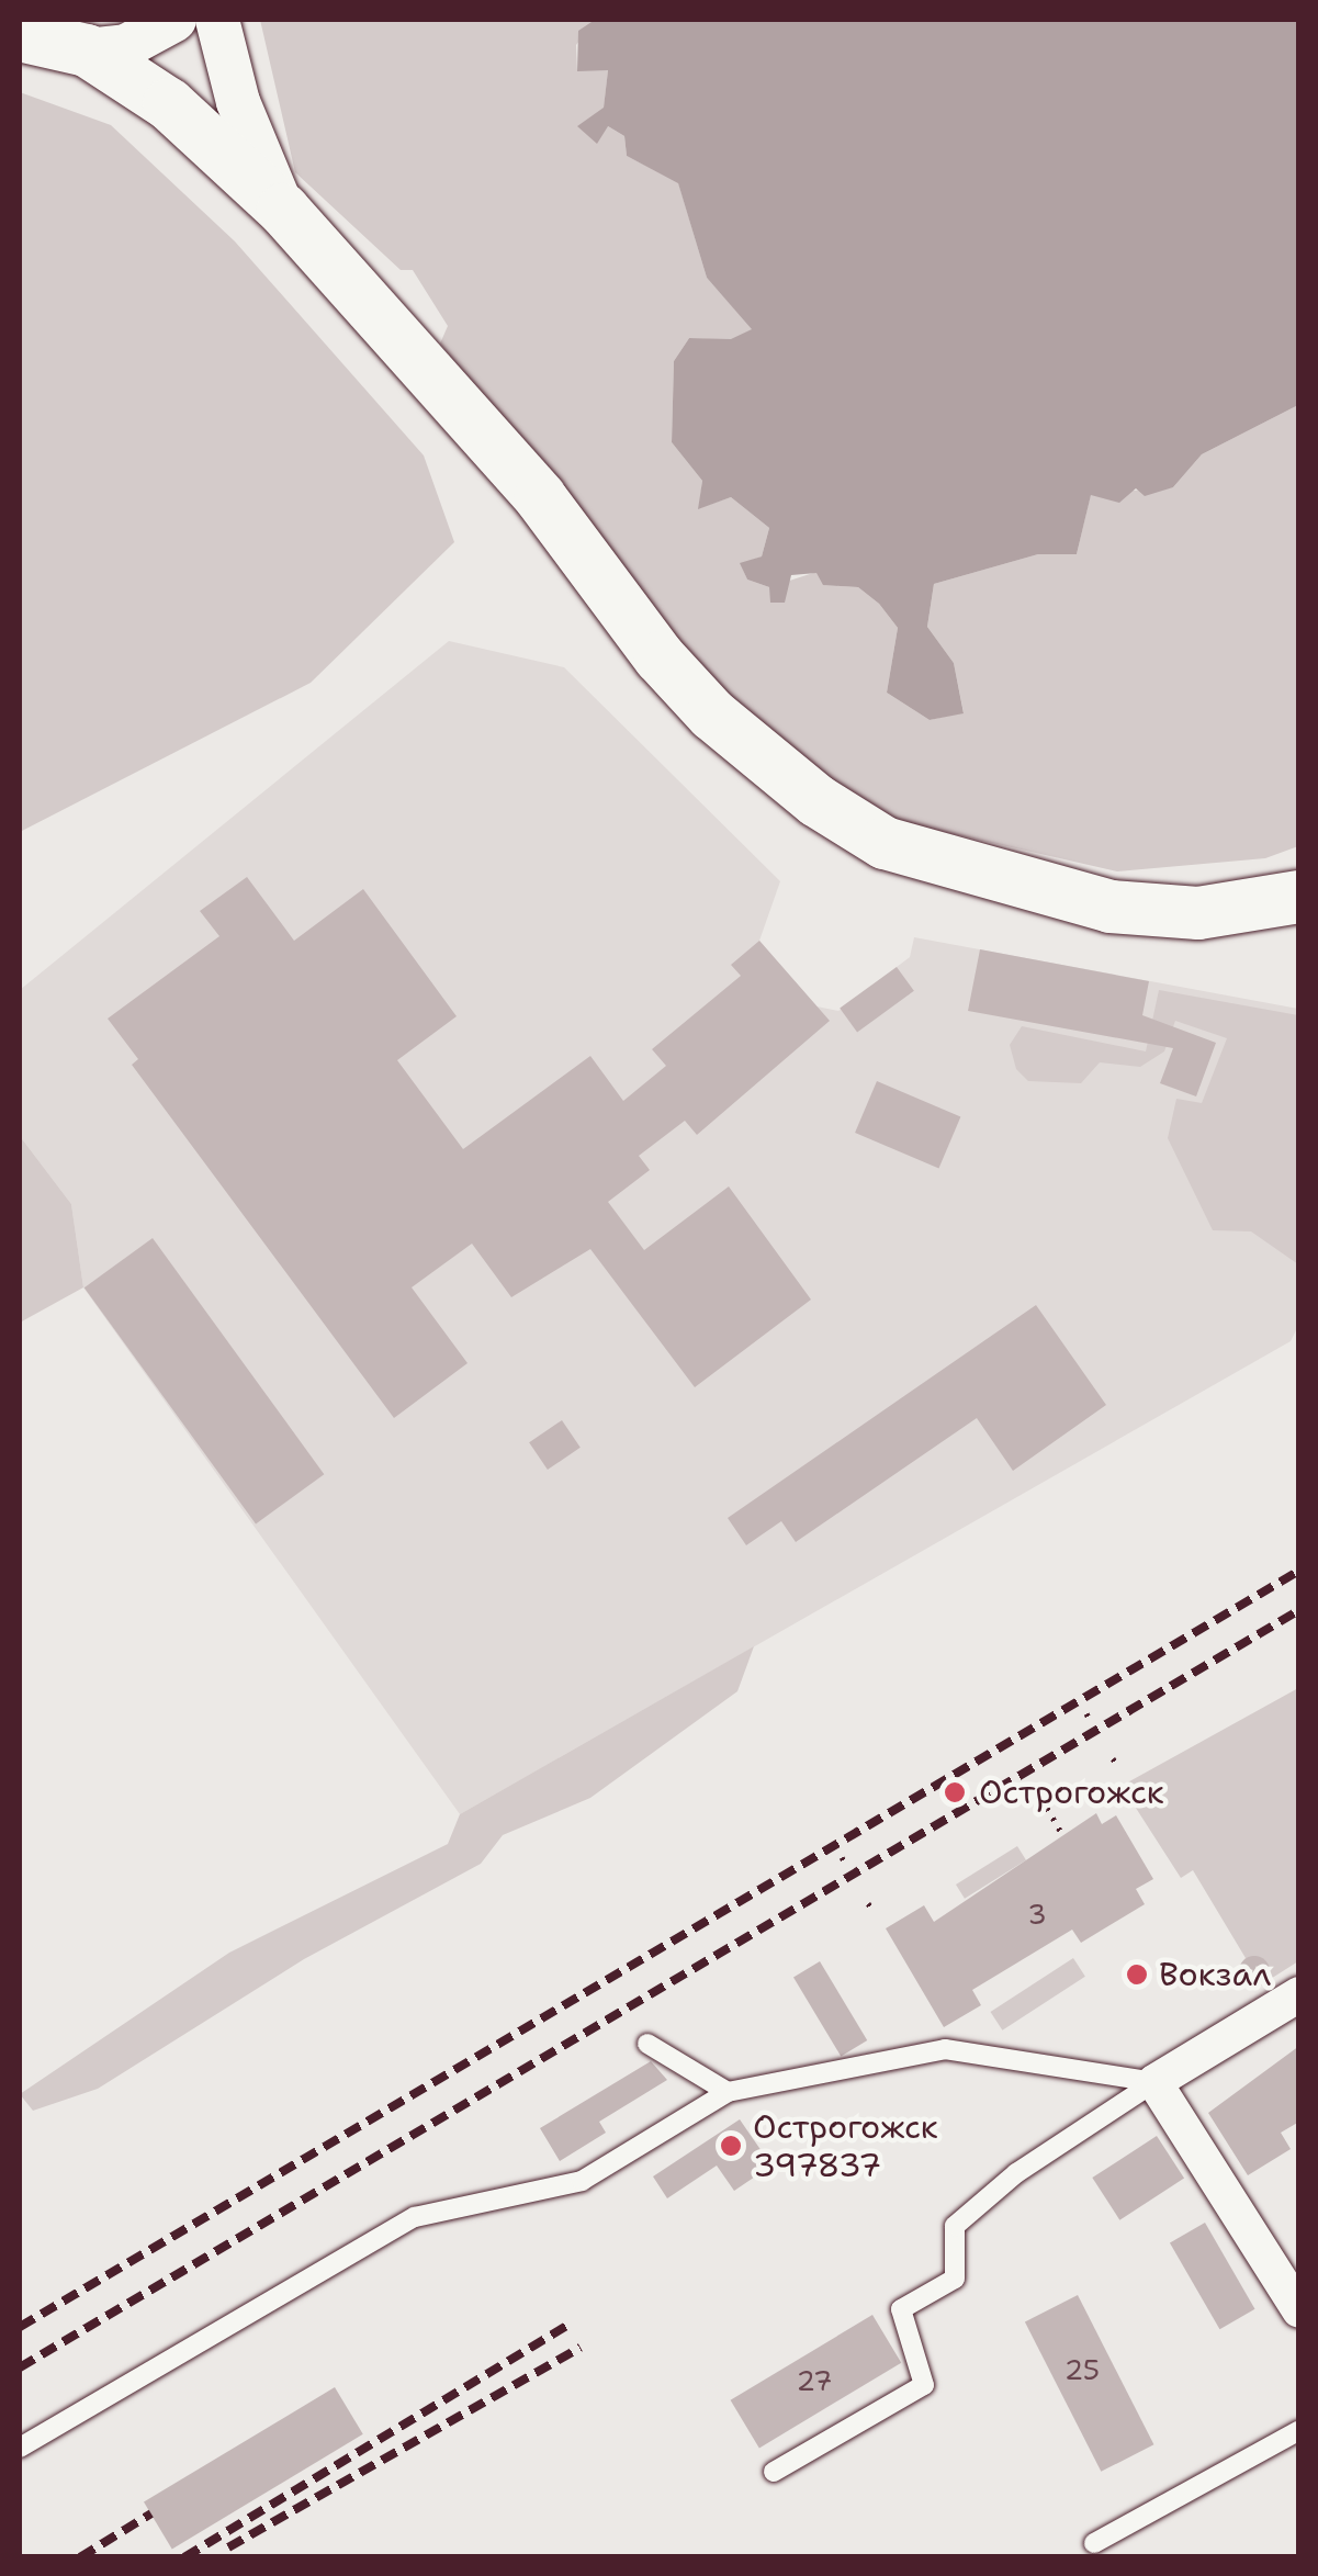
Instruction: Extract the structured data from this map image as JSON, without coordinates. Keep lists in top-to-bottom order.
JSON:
{
  "places": ["Острогожск", "Вокзал", "Острогожск 397837"],
  "house_numbers": ["3", "25", "27"]
}
